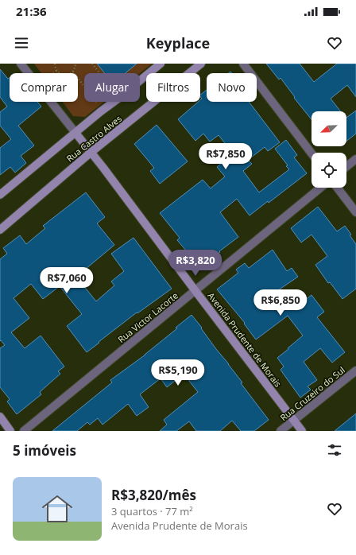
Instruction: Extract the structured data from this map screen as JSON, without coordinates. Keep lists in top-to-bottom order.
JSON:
{
  "streets": {
    "main road": ["Rua Castro Alves", "Avenida Prudente de Morais"],
    "street": ["Rua Victor Lacorte", "Rua Cruzeiro do Sul"]
  },
  "crossings": [
    ["Rua Castro Alves", "Avenida Prudente de Morais"],
    ["Rua Victor Lacorte", "Avenida Prudente de Morais"],
    ["Avenida Prudente de Morais", "Rua Cruzeiro do Sul"]
  ],
  "north": "bottom left",
  "page": {
    "status": "21:36",
    "header": "Keyplace",
    "chip": [
      "Comprar",
      "Alugar",
      "Filtros",
      "Novo"
    ],
    "price": [
      "R$7,850",
      "R$3,820",
      "R$7,060",
      "R$6,850",
      "R$5,190"
    ],
    "heading": "5 imóveis",
    "list": [
      {
        "name": "R$3,820/mês",
        "note": "3 quartos · 77 m² · Avenida Prudente de Morais"
      }
    ]
  }
}
